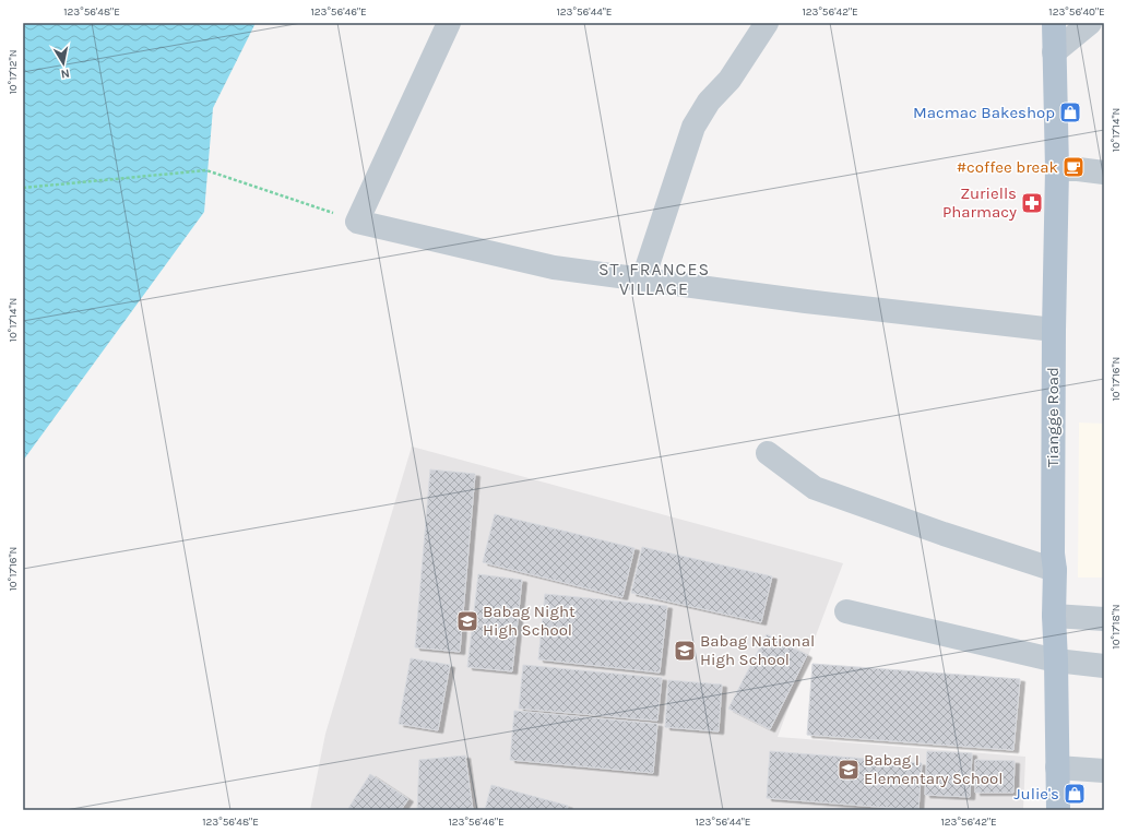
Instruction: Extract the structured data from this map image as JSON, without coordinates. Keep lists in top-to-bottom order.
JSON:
{
  "streets": {
    "main road": ["Tiangge Road"]
  },
  "districts": ["ST. FRANCES VILLAGE"],
  "places": {
    "shop": ["Macmac Bakeshop", "Julie's"],
    "cafe": ["#coffee break"],
    "pharmacy": ["Zuriells Pharmacy"],
    "school or university": ["Babag Night High School", "Babag National High School", "Babag I Elementary School"]
  },
  "north": "bottom",
  "coordinates": [
    "123°56'48\"E",
    "123°56'46\"E",
    "123°56'44\"E",
    "123°56'42\"E",
    "123°56'40\"E",
    "10°17'12\"N",
    "10°17'14\"N",
    "10°17'16\"N",
    "10°17'18\"N"
  ]
}
